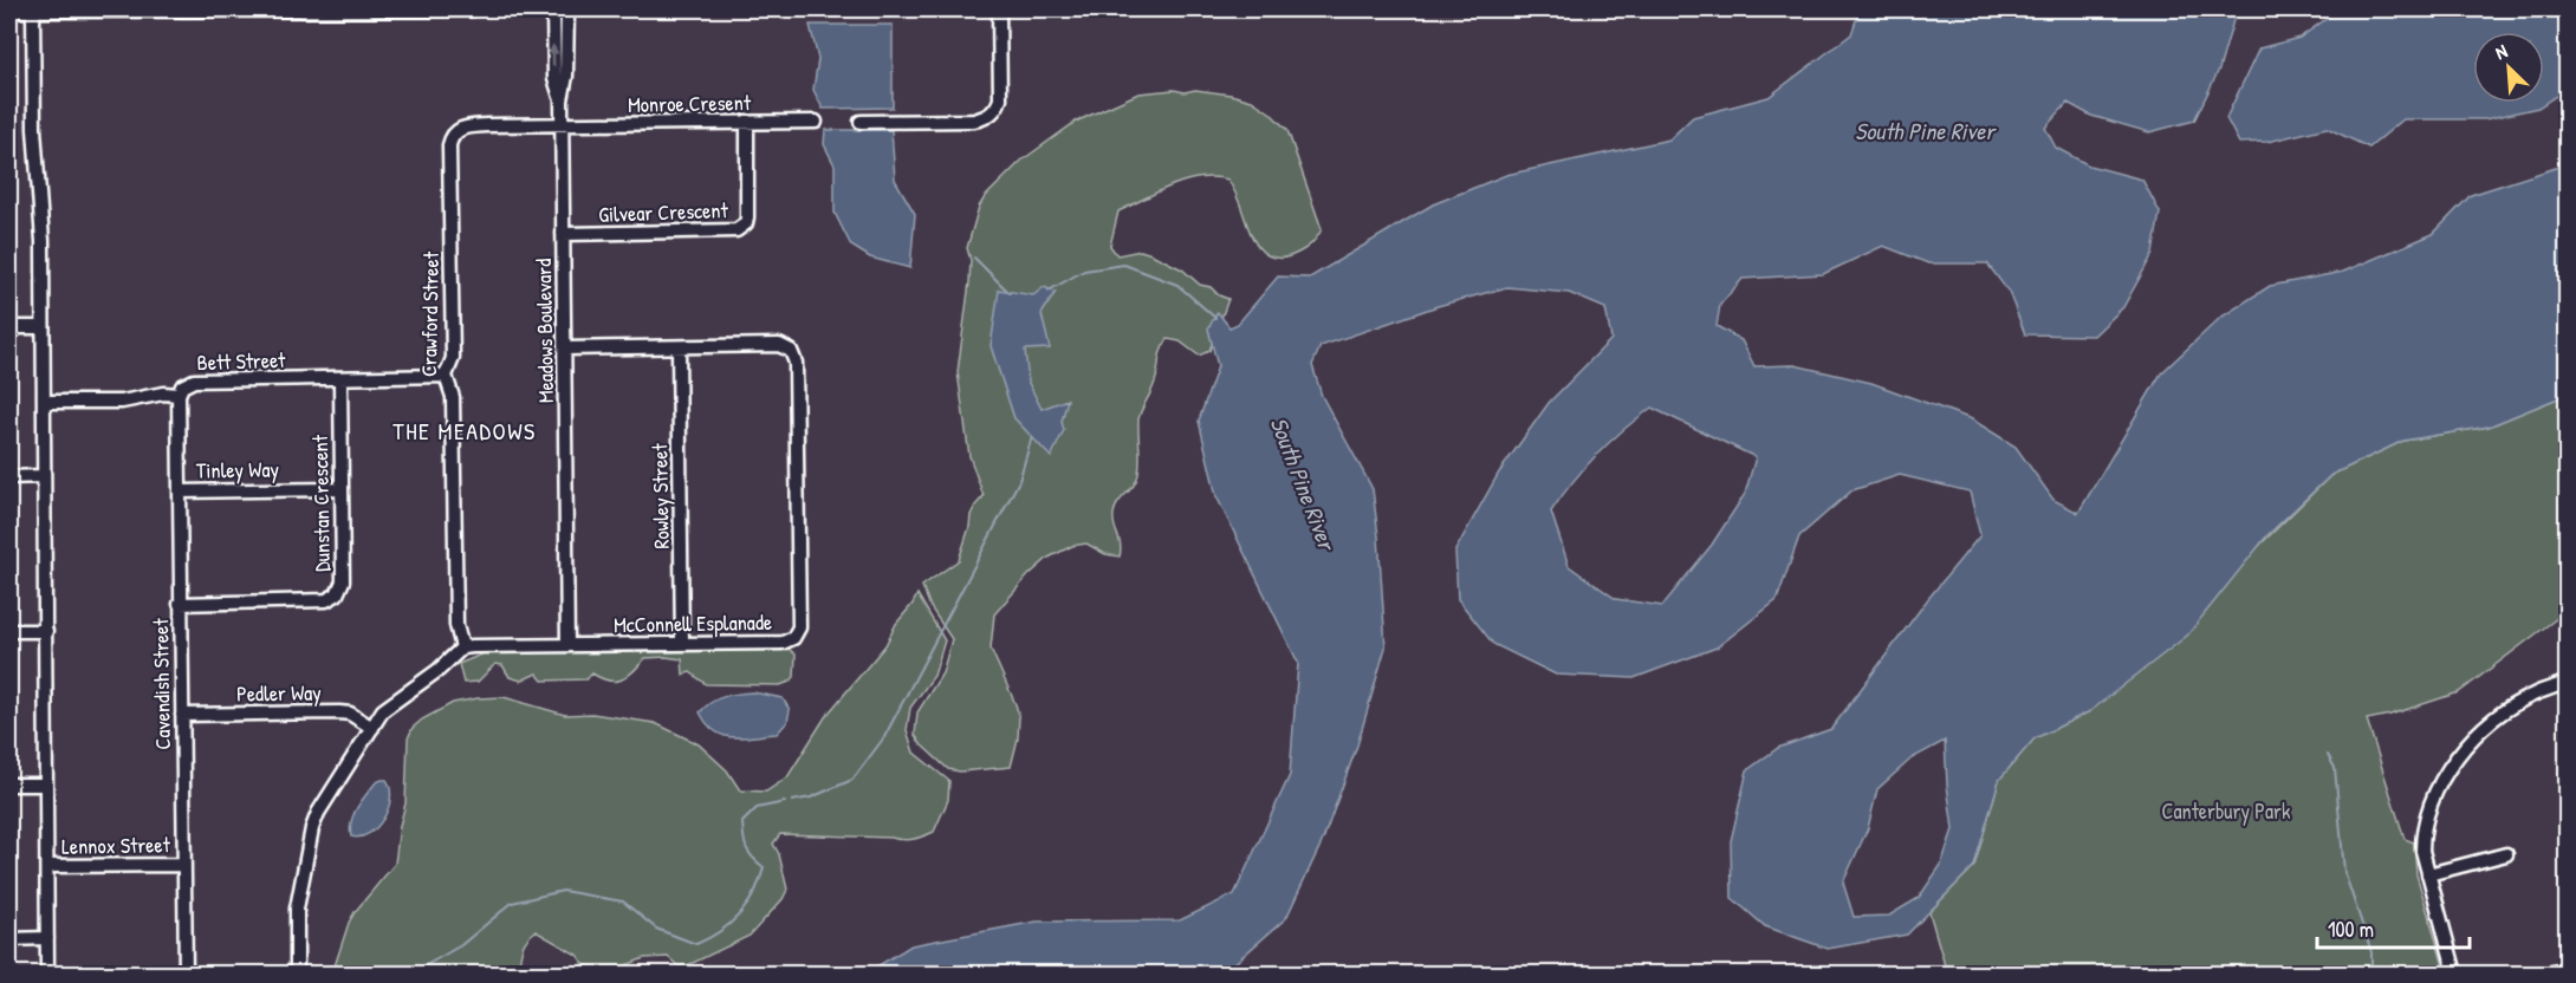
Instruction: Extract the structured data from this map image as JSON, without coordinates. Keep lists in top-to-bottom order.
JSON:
{
  "streets": {
    "street": [
      "Monroe Cresent",
      "Gilvear Crescent",
      "Crawford Street",
      "Meadows Boulevard",
      "Bett Street",
      "Tinley Way",
      "Rowley Street",
      "Dunstan Crescent",
      "McConnell Esplanade",
      "Cavendish Street",
      "Pedler Way",
      "Lennox Street"
    ]
  },
  "crossings": [
    ["Monroe Cresent", "Gilvear Crescent"],
    ["Monroe Cresent", "Crawford Street"],
    ["Monroe Cresent", "Meadows Boulevard"],
    ["Gilvear Crescent", "Meadows Boulevard"],
    ["Crawford Street", "Meadows Boulevard"],
    ["Crawford Street", "Bett Street"],
    ["Crawford Street", "McConnell Esplanade"],
    ["Meadows Boulevard", "McConnell Esplanade"],
    ["Bett Street", "Dunstan Crescent"],
    ["Bett Street", "Cavendish Street"],
    ["Tinley Way", "Dunstan Crescent"],
    ["Tinley Way", "Cavendish Street"],
    ["Rowley Street", "McConnell Esplanade"],
    ["Dunstan Crescent", "Cavendish Street"],
    ["Cavendish Street", "Pedler Way"],
    ["Cavendish Street", "Lennox Street"]
  ],
  "districts": ["THE MEADOWS"],
  "water": ["South Pine River"],
  "parks": ["Canterbury Park"],
  "scale_bar": "100 m",
  "north": "top left"
}
